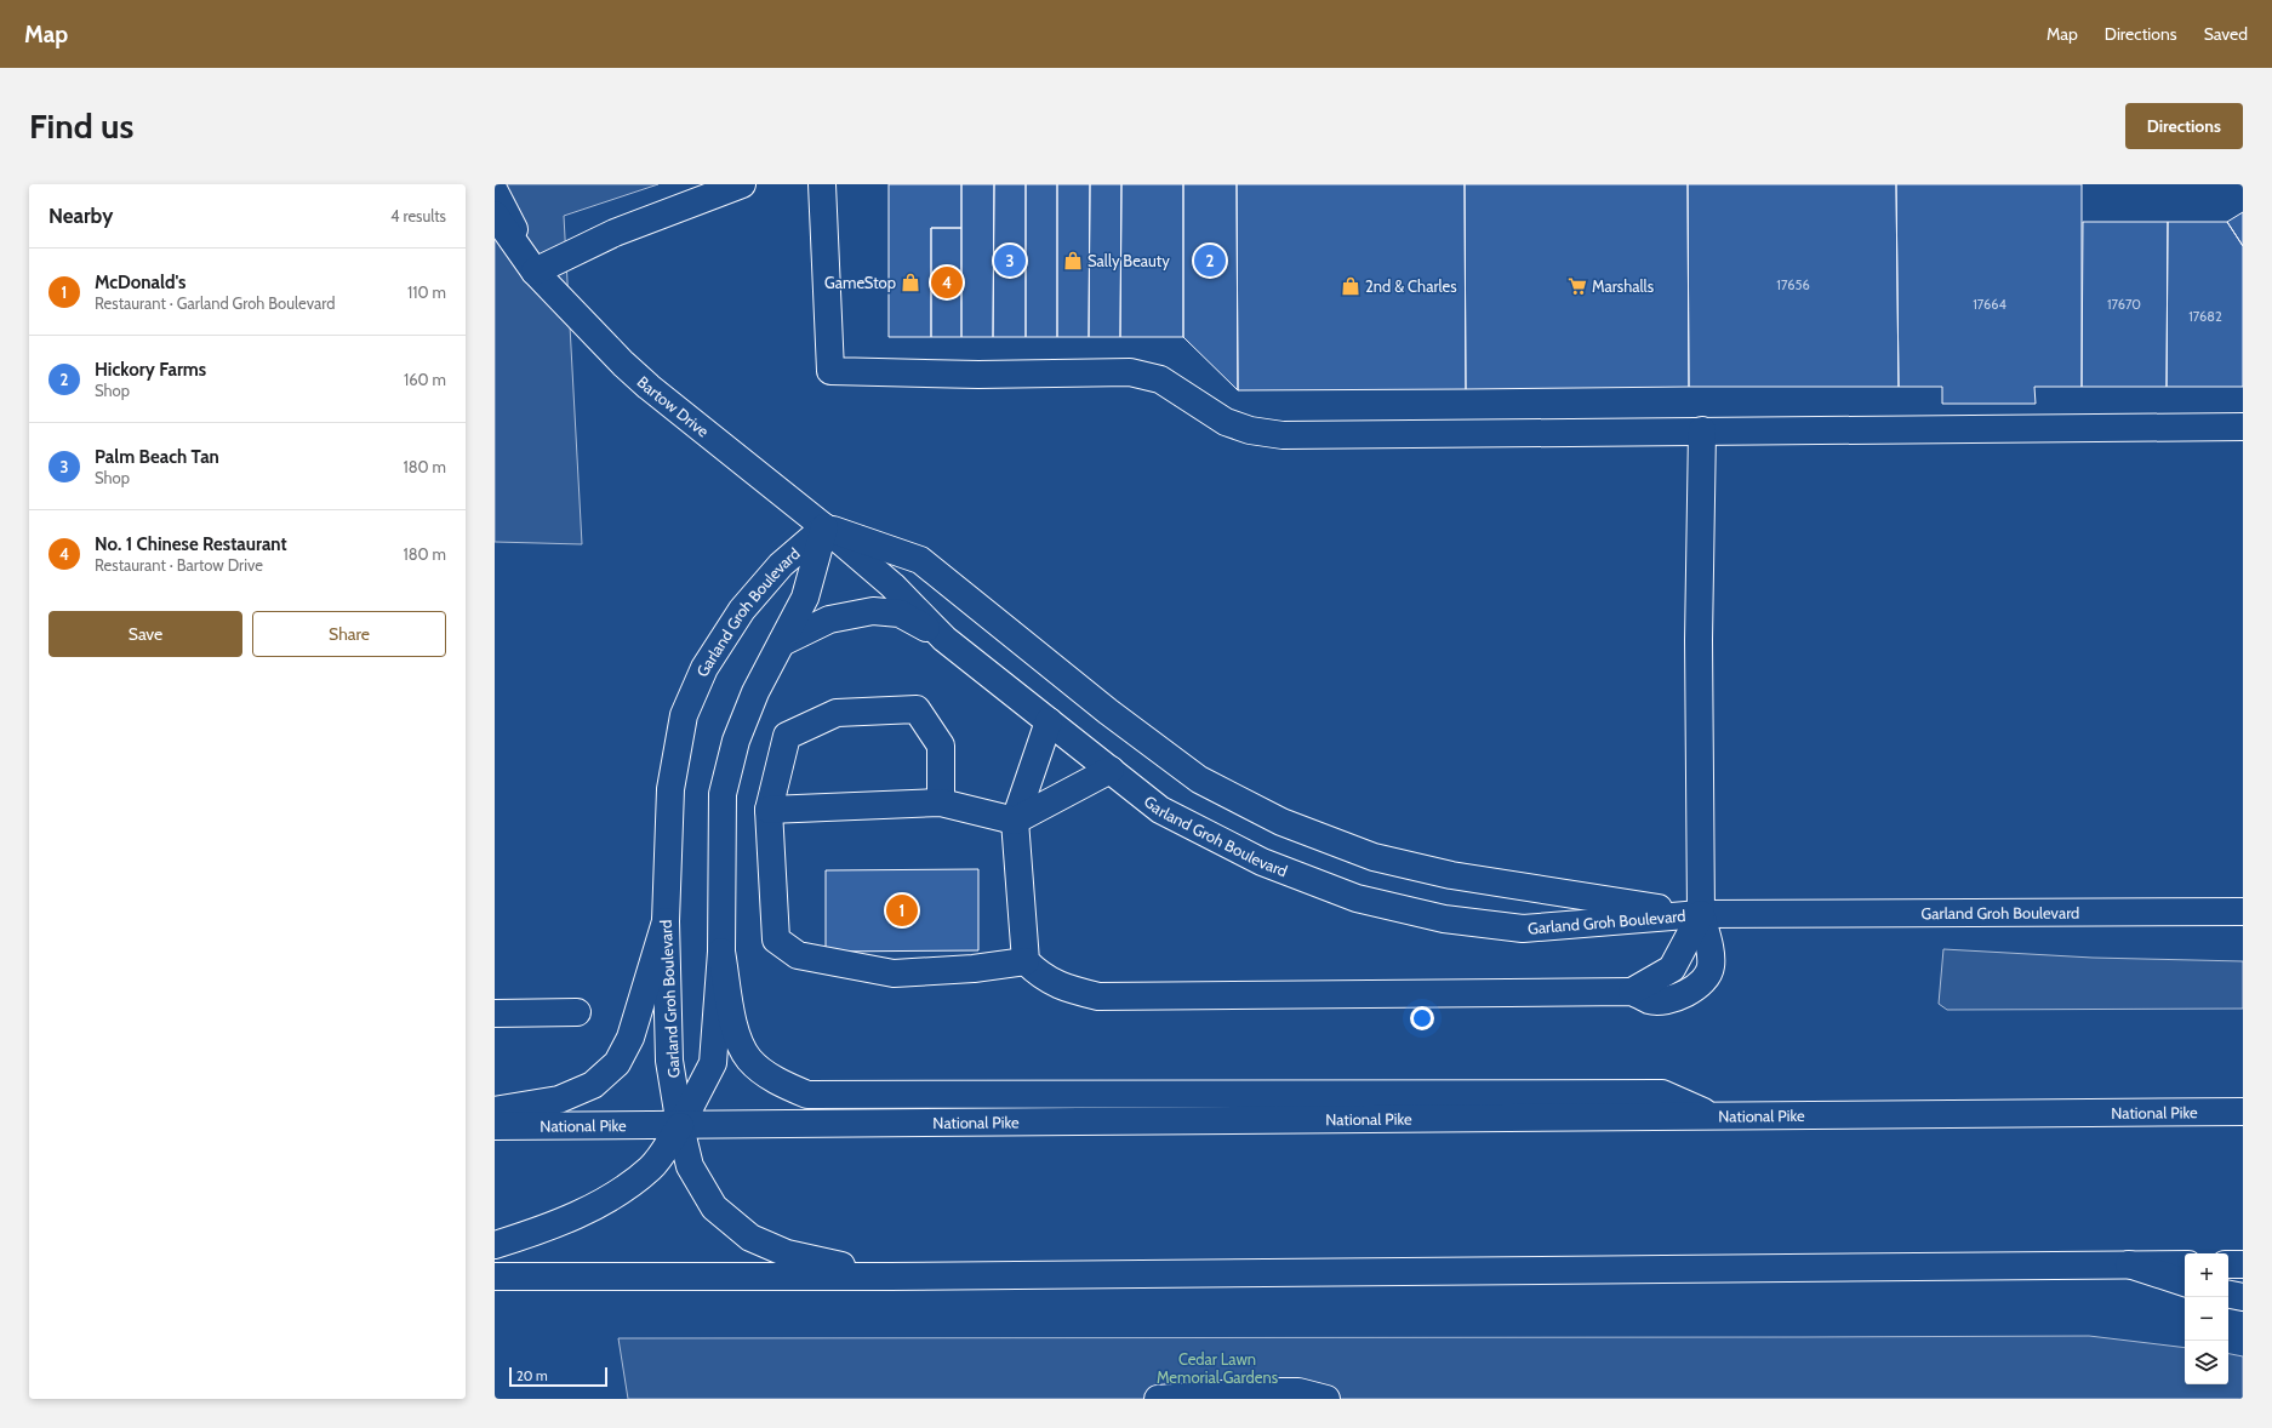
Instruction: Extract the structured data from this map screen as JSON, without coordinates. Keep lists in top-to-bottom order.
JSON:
{
  "streets": {
    "main road": ["Bartow Drive", "Garland Groh Boulevard", "National Pike"]
  },
  "crossings": [
    ["Bartow Drive", "Garland Groh Boulevard"],
    ["Garland Groh Boulevard", "National Pike"]
  ],
  "parks": ["Cedar Lawn Memorial Gardens"],
  "places": {
    "shop": ["Sally Beauty", "GameStop", "2nd & Charles"],
    "supermarket": ["Marshalls"]
  },
  "house_numbers": [
    "17656",
    "17664",
    "17670",
    "17682"
  ],
  "scale_bar": "20 m",
  "page": {
    "header": "Map",
    "nav": ["Map", "Directions", "Saved"],
    "buttons": [
      "Directions",
      ["Save", "Share"]
    ],
    "title": "Find us",
    "heading": ["Nearby", "4 results"],
    "pins": [
      "2",
      "3",
      "4",
      "1"
    ],
    "list": [
      {
        "mark": "1",
        "name": "McDonald's",
        "note": "Restaurant · Garland Groh Boulevard",
        "value": "110 m"
      },
      {
        "mark": "2",
        "name": "Hickory Farms",
        "note": "Shop",
        "value": "160 m"
      },
      {
        "mark": "3",
        "name": "Palm Beach Tan",
        "note": "Shop",
        "value": "180 m"
      },
      {
        "mark": "4",
        "name": "No. 1 Chinese Restaurant",
        "note": "Restaurant · Bartow Drive",
        "value": "180 m"
      }
    ],
    "map_buttons": ["+", "−"],
    "scale": "20 m"
  }
}
